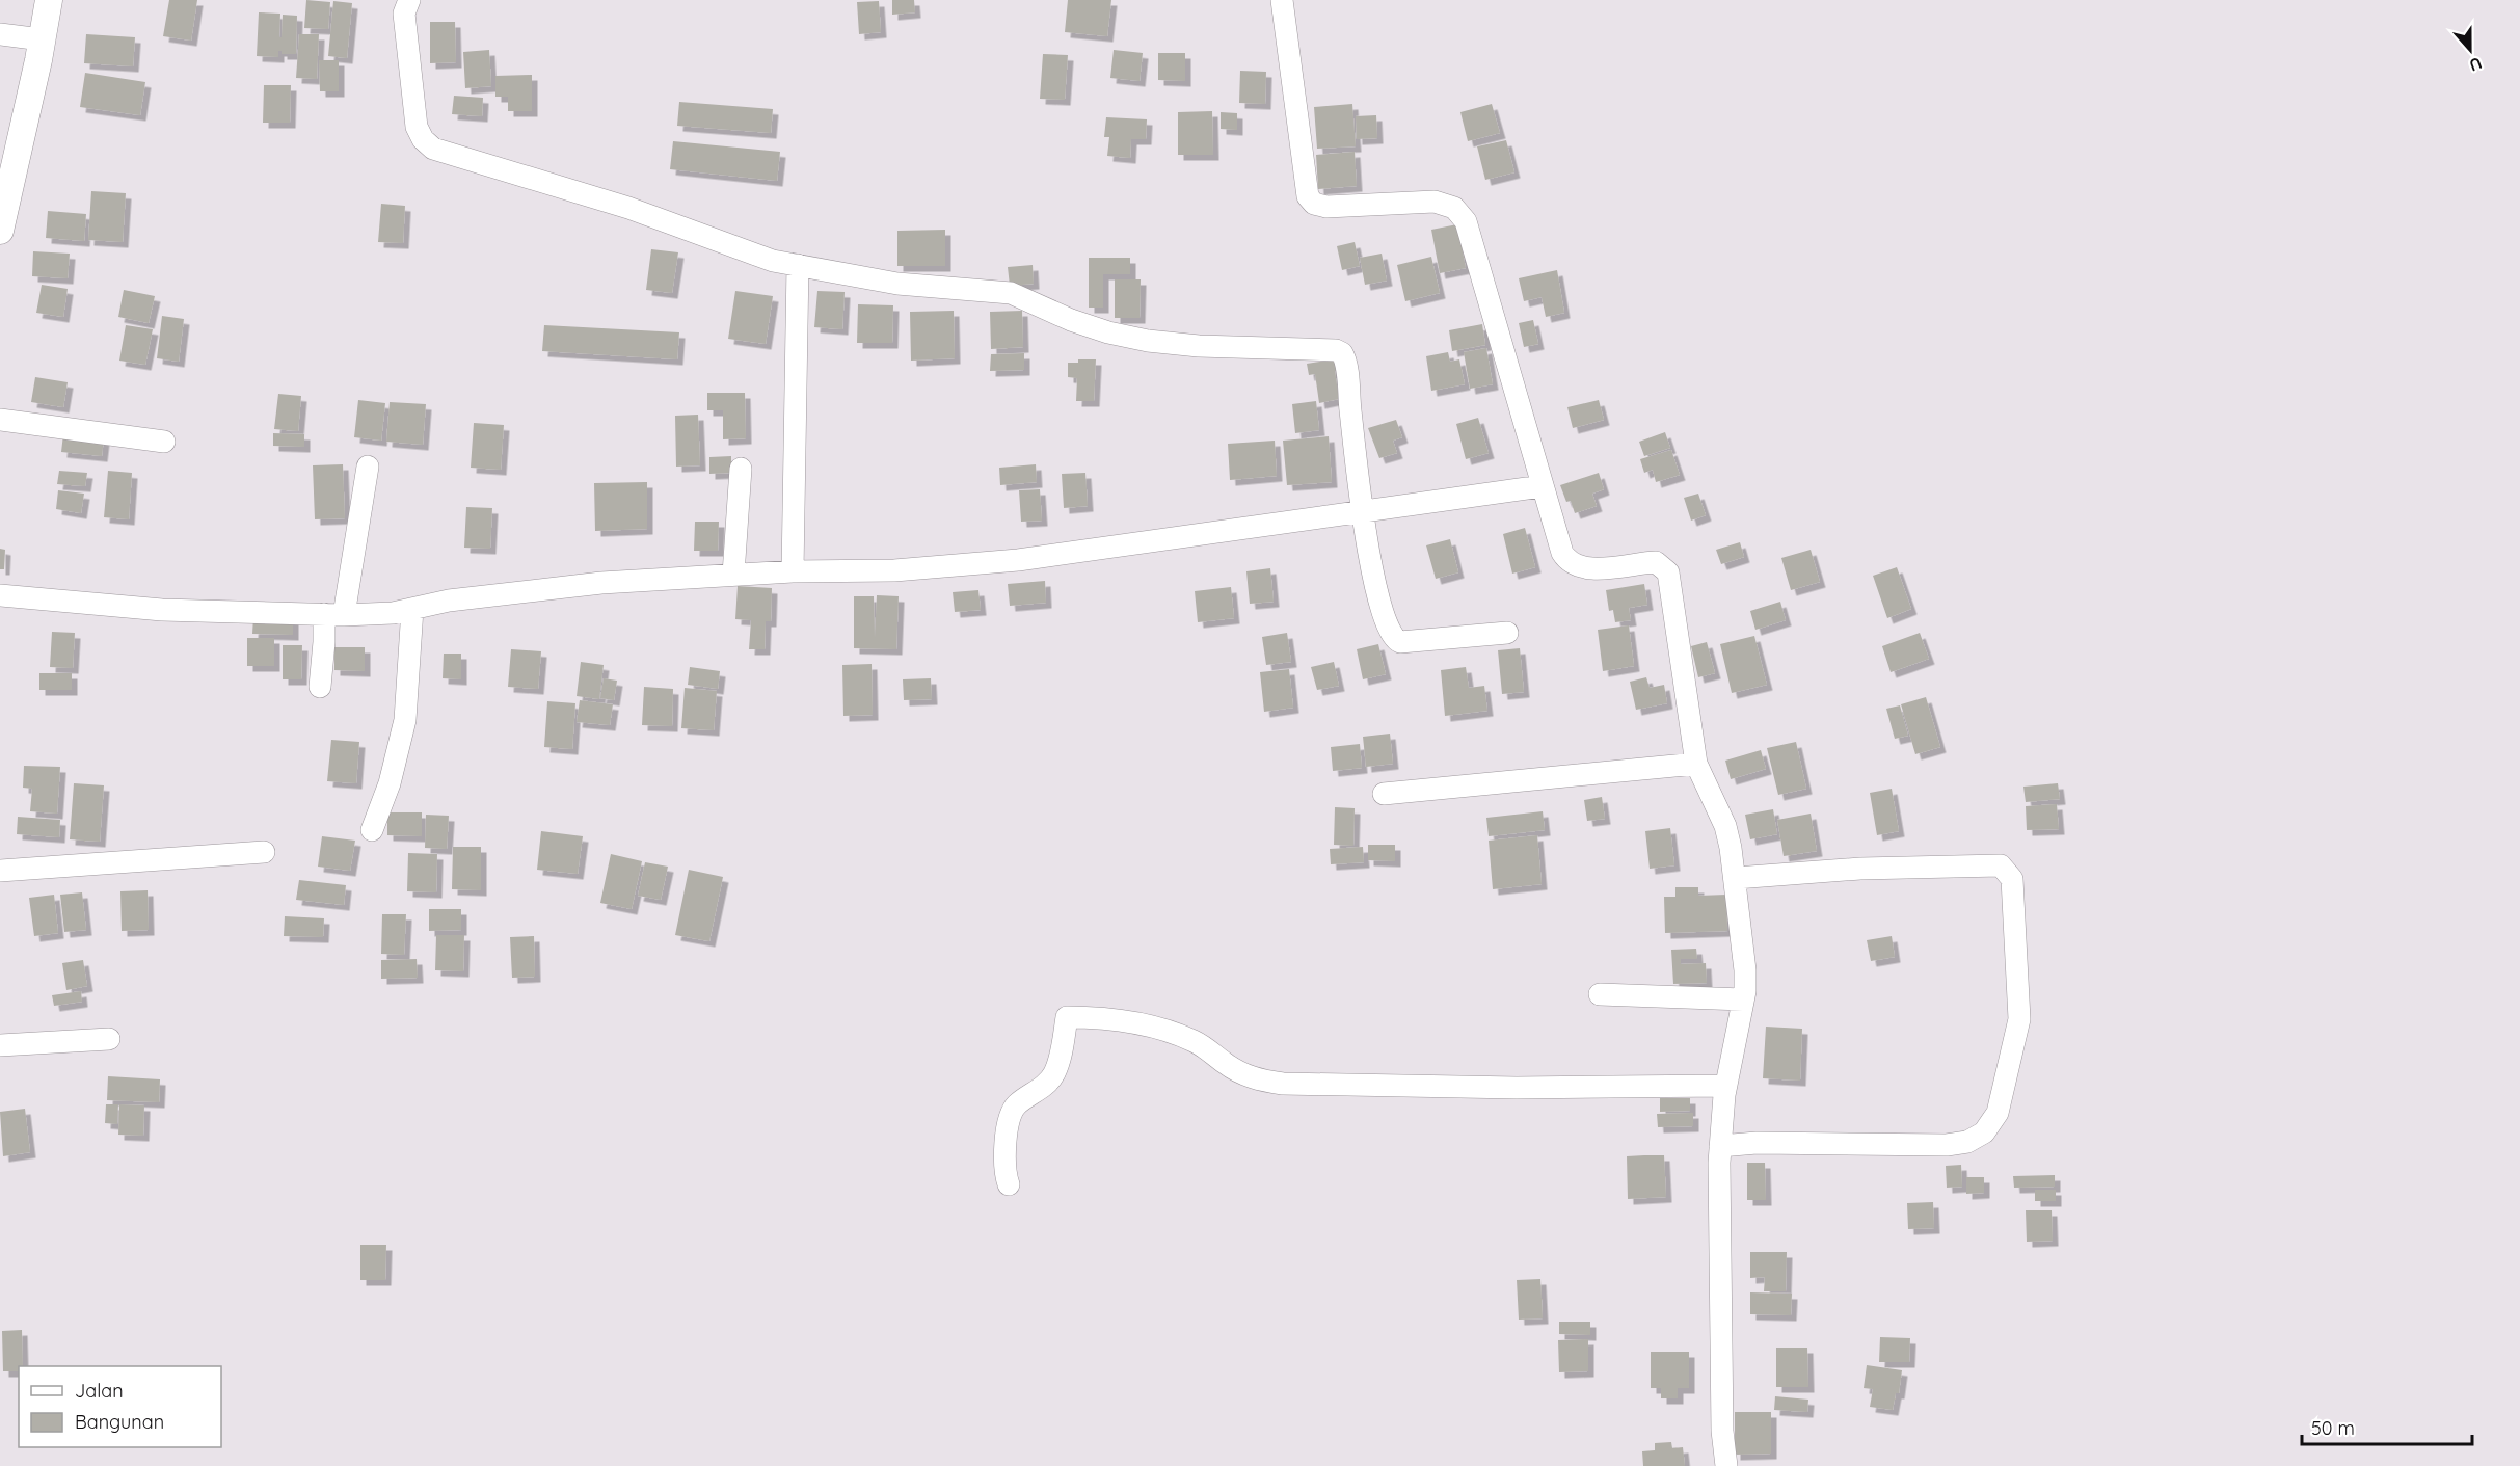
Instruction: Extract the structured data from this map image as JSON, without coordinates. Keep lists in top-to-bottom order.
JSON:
{
  "legend": ["Jalan", "Bangunan"],
  "scale_bar": "50 m",
  "north": "bottom"
}
